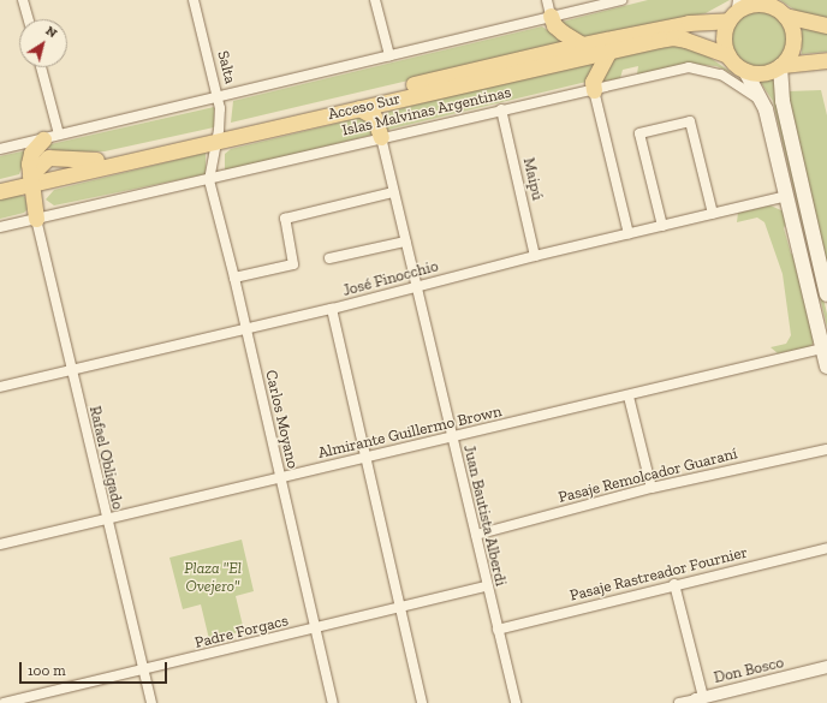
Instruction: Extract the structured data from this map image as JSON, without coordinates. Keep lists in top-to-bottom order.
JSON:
{
  "streets": {
    "main road": ["Acceso Sur"],
    "street": [
      "Salta",
      "Islas Malvinas Argentinas",
      "Maipú",
      "José Finocchio",
      "Carlos Moyano",
      "Almirante Guillermo Brown",
      "Rafael Obligado",
      "Pasaje Remolcador Guaraní",
      "Juan Bautista Alberdi",
      "Pasaje Rastreador Fournier",
      "Padre Forgacs",
      "Don Bosco"
    ]
  },
  "crossings": [
    ["Salta", "Acceso Sur"],
    ["Salta", "Carlos Moyano"],
    ["Acceso Sur", "Carlos Moyano"],
    ["Islas Malvinas Argentinas", "Maipú"],
    ["Islas Malvinas Argentinas", "Carlos Moyano"],
    ["Islas Malvinas Argentinas", "Rafael Obligado"],
    ["Islas Malvinas Argentinas", "Juan Bautista Alberdi"],
    ["Maipú", "José Finocchio"],
    ["José Finocchio", "Carlos Moyano"],
    ["José Finocchio", "Rafael Obligado"],
    ["José Finocchio", "Juan Bautista Alberdi"],
    ["Carlos Moyano", "Almirante Guillermo Brown"],
    ["Carlos Moyano", "Padre Forgacs"],
    ["Almirante Guillermo Brown", "Rafael Obligado"],
    ["Almirante Guillermo Brown", "Juan Bautista Alberdi"],
    ["Rafael Obligado", "Padre Forgacs"],
    ["Pasaje Remolcador Guaraní", "Juan Bautista Alberdi"],
    ["Juan Bautista Alberdi", "Pasaje Rastreador Fournier"],
    ["Juan Bautista Alberdi", "Padre Forgacs"]
  ],
  "parks": ["Plaza \"El Ovejero\""],
  "scale_bar": "100 m",
  "north": "top right"
}
